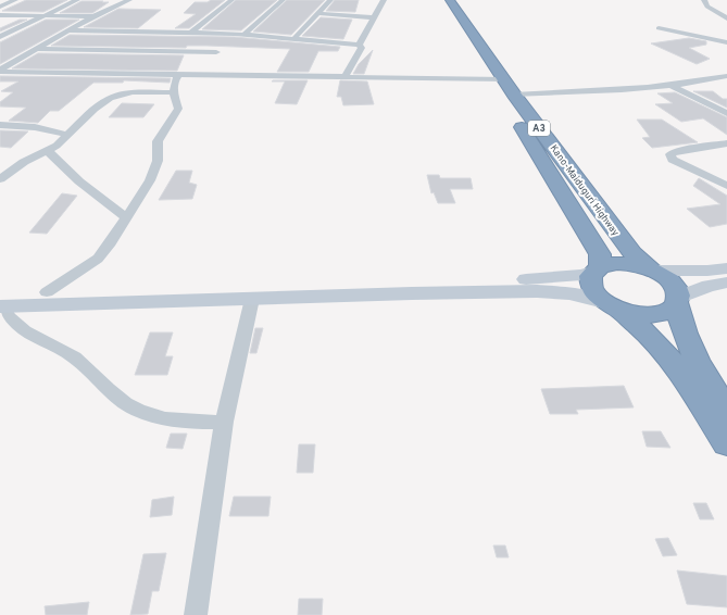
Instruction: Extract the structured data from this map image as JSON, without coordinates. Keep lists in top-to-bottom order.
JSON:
{
  "streets": {
    "highway": ["A3", "Kano-Maiduguri Highway"]
  },
  "crossings": [
    ["A3", "Kano-Maiduguri Highway"]
  ]
}
